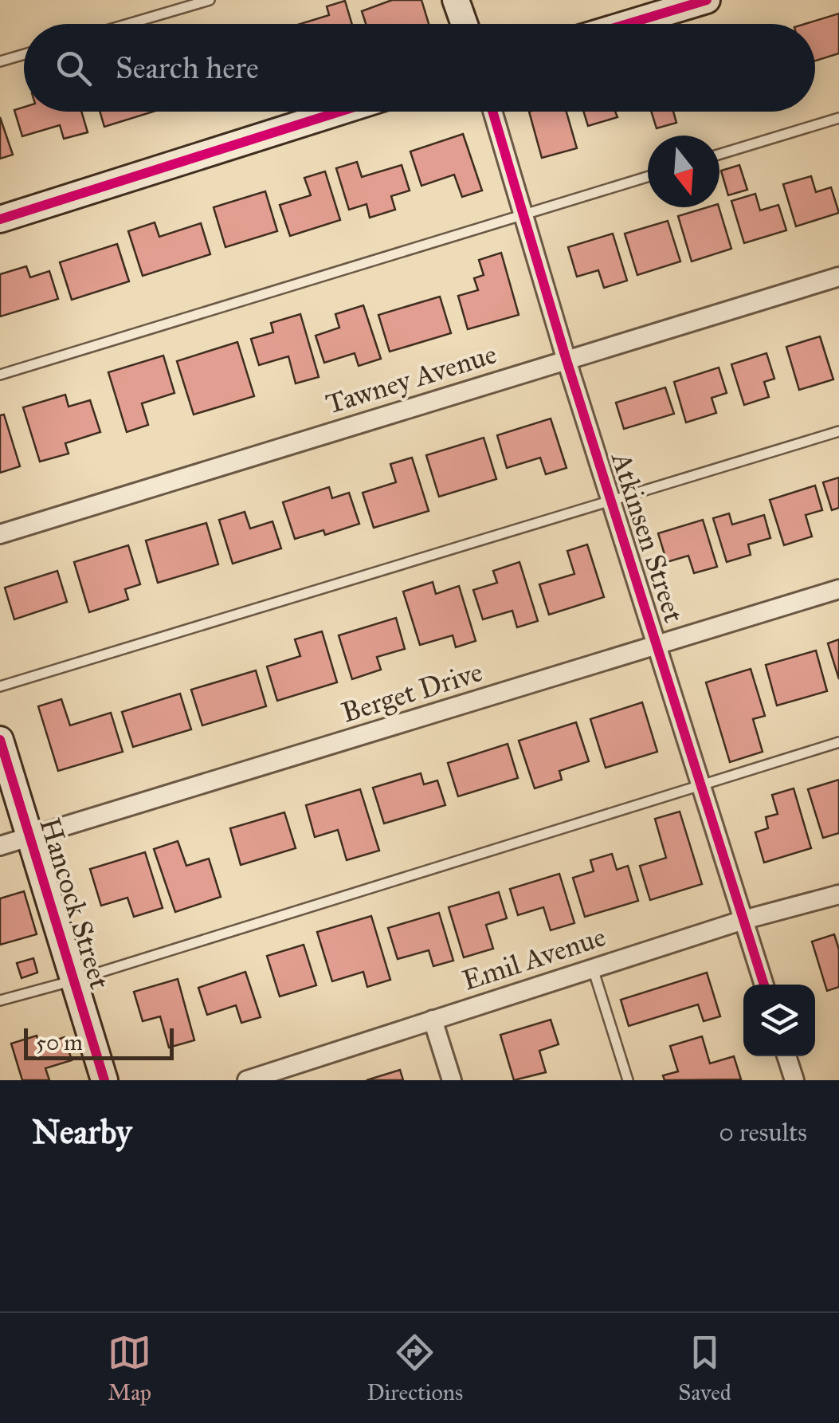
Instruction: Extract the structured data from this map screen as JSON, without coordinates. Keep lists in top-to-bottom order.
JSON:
{
  "streets": {
    "street": [
      "Tawney Avenue",
      "Atkinsen Street",
      "Berget Drive",
      "Hancock Street",
      "Emil Avenue"
    ]
  },
  "crossings": [
    ["Tawney Avenue", "Atkinsen Street"],
    ["Atkinsen Street", "Berget Drive"],
    ["Atkinsen Street", "Emil Avenue"],
    ["Berget Drive", "Hancock Street"]
  ],
  "scale_bar": "50 m",
  "north": "bottom",
  "page": {
    "search": "Search here",
    "scale": "50 m",
    "heading": ["Nearby", "0 results"],
    "nav": ["Map", "Directions", "Saved"]
  }
}
